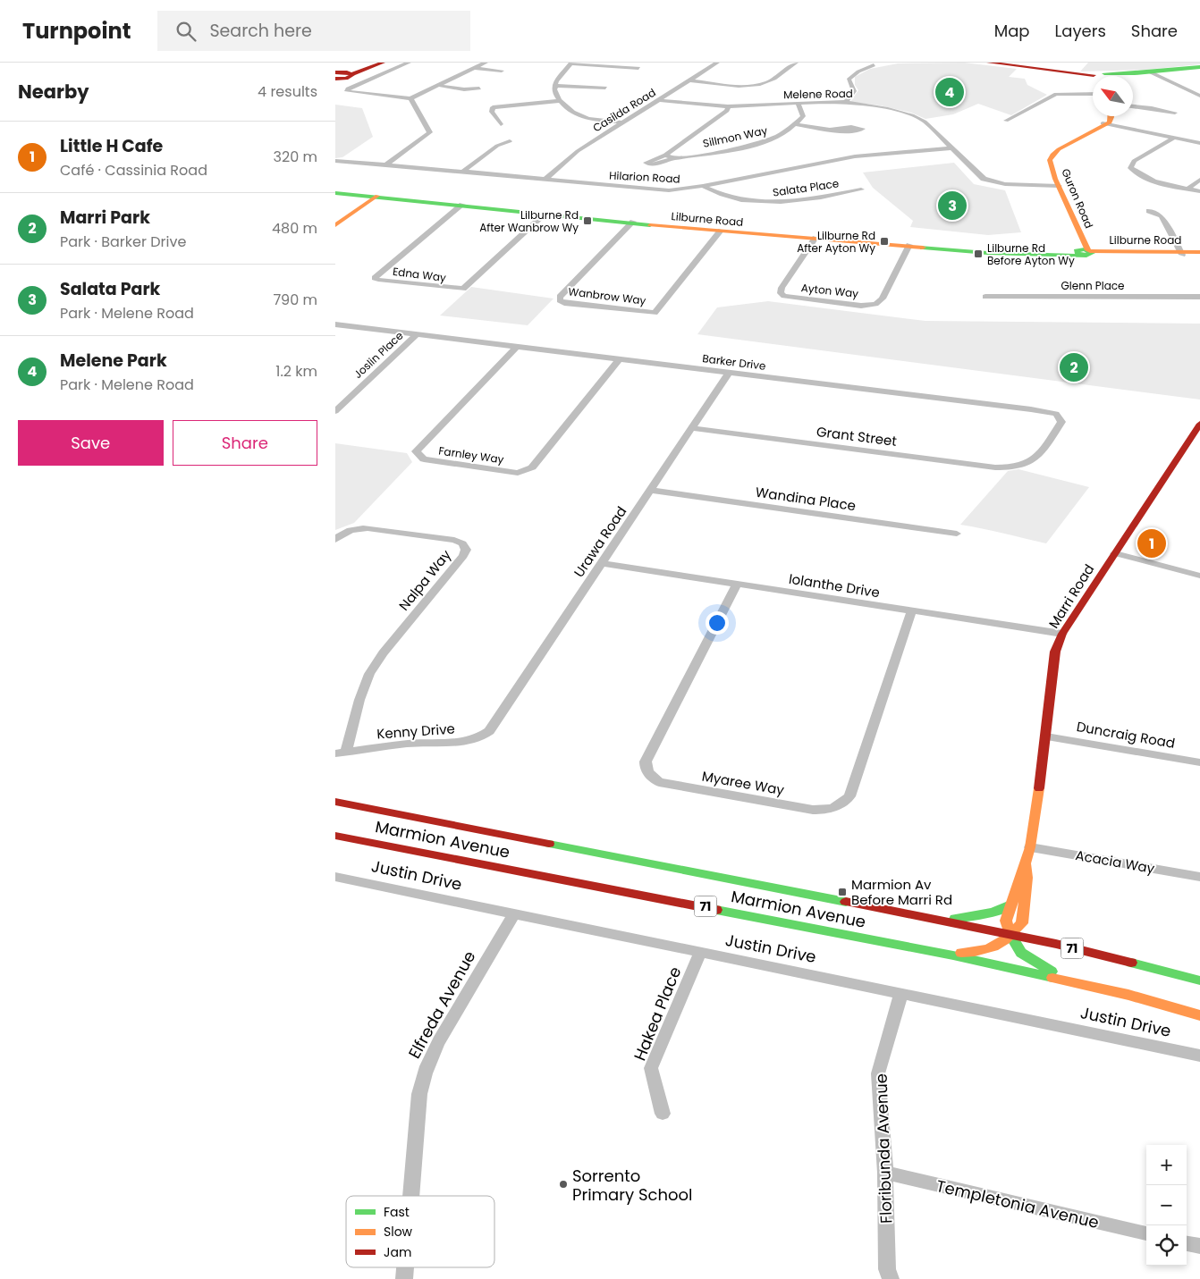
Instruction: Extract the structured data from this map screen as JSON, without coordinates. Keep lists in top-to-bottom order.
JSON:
{
  "streets": {
    "main road": [
      "Guron Road",
      "Lilburne Road",
      "Marri Road",
      "Marmion Avenue",
      "71"
    ],
    "street": [
      "Melene Road",
      "Casilda Road",
      "Sillmon Way",
      "Hilarion Road",
      "Salata Place",
      "Edna Way",
      "Glenn Place",
      "Ayton Way",
      "Wanbrow Way",
      "Joslin Place",
      "Barker Drive",
      "Grant Street",
      "Farnley Way",
      "Wandina Place",
      "Urawa Road",
      "Nalpa Way",
      "Iolanthe Drive",
      "Kenny Drive",
      "Duncraig Road",
      "Myaree Way",
      "Acacia Way",
      "Justin Drive",
      "Elfreda Avenue",
      "Hakea Place",
      "Floribunda Avenue",
      "Templetonia Avenue"
    ]
  },
  "crossings": [
    ["Melene Road", "Casilda Road"],
    ["Melene Road", "Sillmon Way"],
    ["Melene Road", "Hilarion Road"],
    ["Melene Road", "Guron Road"],
    ["Casilda Road", "Hilarion Road"],
    ["Hilarion Road", "Salata Place"],
    ["Guron Road", "Lilburne Road"],
    ["Lilburne Road", "Edna Way"],
    ["Lilburne Road", "Ayton Way"],
    ["Lilburne Road", "Wanbrow Way"],
    ["Joslin Place", "Barker Drive"],
    ["Barker Drive", "Grant Street"],
    ["Barker Drive", "Farnley Way"],
    ["Barker Drive", "Urawa Road"],
    ["Grant Street", "Urawa Road"],
    ["Wandina Place", "Urawa Road"],
    ["Urawa Road", "Iolanthe Drive"],
    ["Urawa Road", "Kenny Drive"],
    ["Nalpa Way", "Kenny Drive"],
    ["Iolanthe Drive", "Marri Road"],
    ["Iolanthe Drive", "Myaree Way"],
    ["Marri Road", "Duncraig Road"],
    ["Marri Road", "Marmion Avenue"],
    ["Marri Road", "Acacia Way"],
    ["Justin Drive", "Elfreda Avenue"],
    ["Justin Drive", "Hakea Place"],
    ["Justin Drive", "Floribunda Avenue"],
    ["Floribunda Avenue", "Templetonia Avenue"]
  ],
  "places": {
    "transit": [
      "Lilburne Rd After Wanbrow Wy",
      "Lilburne Rd After Ayton Wy",
      "Lilburne Rd Before Ayton Wy",
      "Marmion Av Before Marri Rd"
    ],
    "other": ["Sorrento Primary School"]
  },
  "legend": ["Fast", "Slow", "Jam"],
  "north": "top left",
  "page": {
    "header": "Turnpoint",
    "search": "Search here",
    "nav": ["Map", "Layers", "Share"],
    "heading": ["Nearby", "4 results"],
    "pins": [
      "4",
      "3",
      "2",
      "1"
    ],
    "list": [
      {
        "mark": "1",
        "name": "Little H Cafe",
        "note": "Café · Cassinia Road",
        "value": "320 m"
      },
      {
        "mark": "2",
        "name": "Marri Park",
        "note": "Park · Barker Drive",
        "value": "480 m"
      },
      {
        "mark": "3",
        "name": "Salata Park",
        "note": "Park · Melene Road",
        "value": "790 m"
      },
      {
        "mark": "4",
        "name": "Melene Park",
        "note": "Park · Melene Road",
        "value": "1.2 km"
      }
    ],
    "buttons": ["Save", "Share"],
    "map_buttons": ["+", "−"]
  }
}
